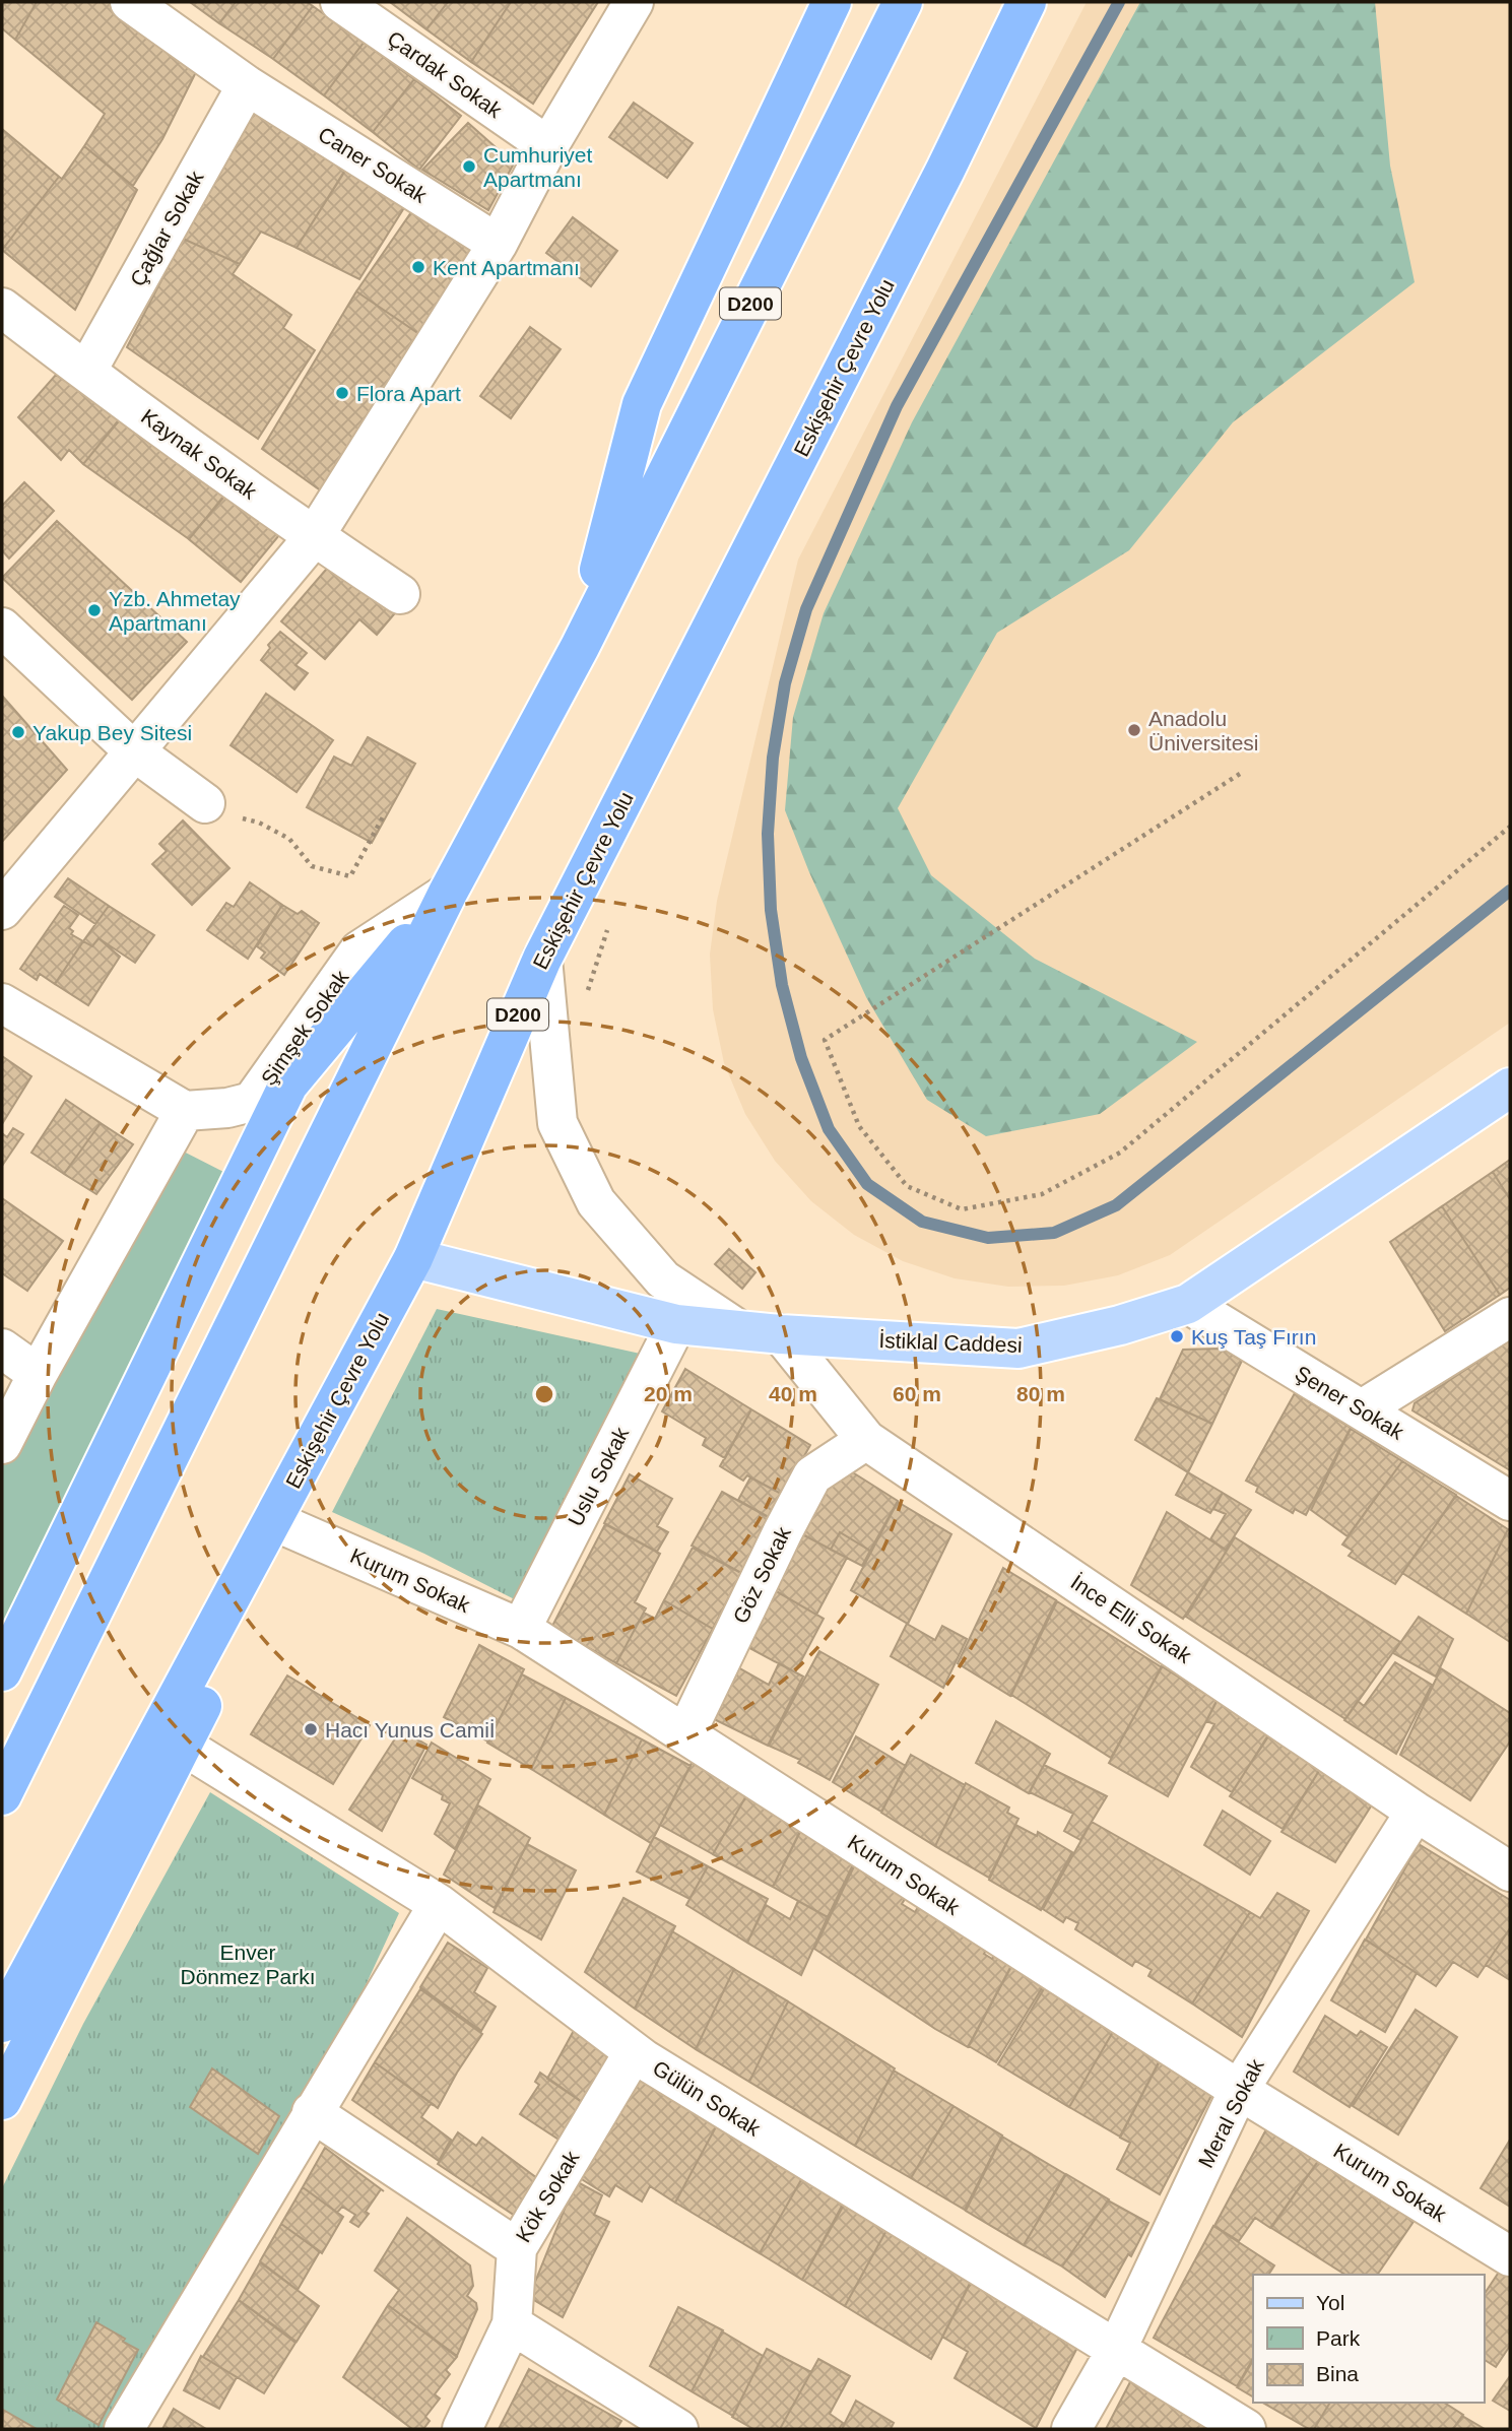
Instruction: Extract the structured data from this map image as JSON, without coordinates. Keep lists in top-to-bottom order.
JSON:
{
  "streets": {
    "highway": ["D200", "Eskişehir Çevre Yolu"],
    "main road": ["İstiklal Caddesi"],
    "street": [
      "Çardak Sokak",
      "Caner Sokak",
      "Çağlar Sokak",
      "Kaynak Sokak",
      "Şimşek Sokak",
      "Şener Sokak",
      "Uslu Sokak",
      "Göz Sokak",
      "Kurum Sokak",
      "İnce Elli Sokak",
      "Gülün Sokak",
      "Meral Sokak",
      "Kök Sokak"
    ]
  },
  "crossings": [
    ["Caner Sokak", "Çağlar Sokak"],
    ["Çağlar Sokak", "Kaynak Sokak"],
    ["D200", "Şimşek Sokak"],
    ["Eskişehir Çevre Yolu", "İstiklal Caddesi"],
    ["İstiklal Caddesi", "Şener Sokak"],
    ["İstiklal Caddesi", "Uslu Sokak"],
    ["İstiklal Caddesi", "İnce Elli Sokak"],
    ["Uslu Sokak", "Kurum Sokak"],
    ["Göz Sokak", "Kurum Sokak"],
    ["Göz Sokak", "İnce Elli Sokak"],
    ["Kurum Sokak", "Meral Sokak"],
    ["İnce Elli Sokak", "Meral Sokak"],
    ["Gülün Sokak", "Meral Sokak"],
    ["Gülün Sokak", "Kök Sokak"]
  ],
  "parks": ["Enver Dönmez Parkı"],
  "places": [
    "Cumhuriyet Apartmanı",
    "Kent Apartmanı",
    "Flora Apart",
    "Yzb. Ahmetay Apartmanı",
    "Anadolu Üniversitesi",
    "Yakup Bey Sitesi",
    "Kuş Taş Fırın",
    "Hacı Yunus Camiİ"
  ],
  "legend": ["Yol", "Park", "Bina"],
  "rings": [
    "20 m",
    "40 m",
    "60 m",
    "80 m"
  ]
}
